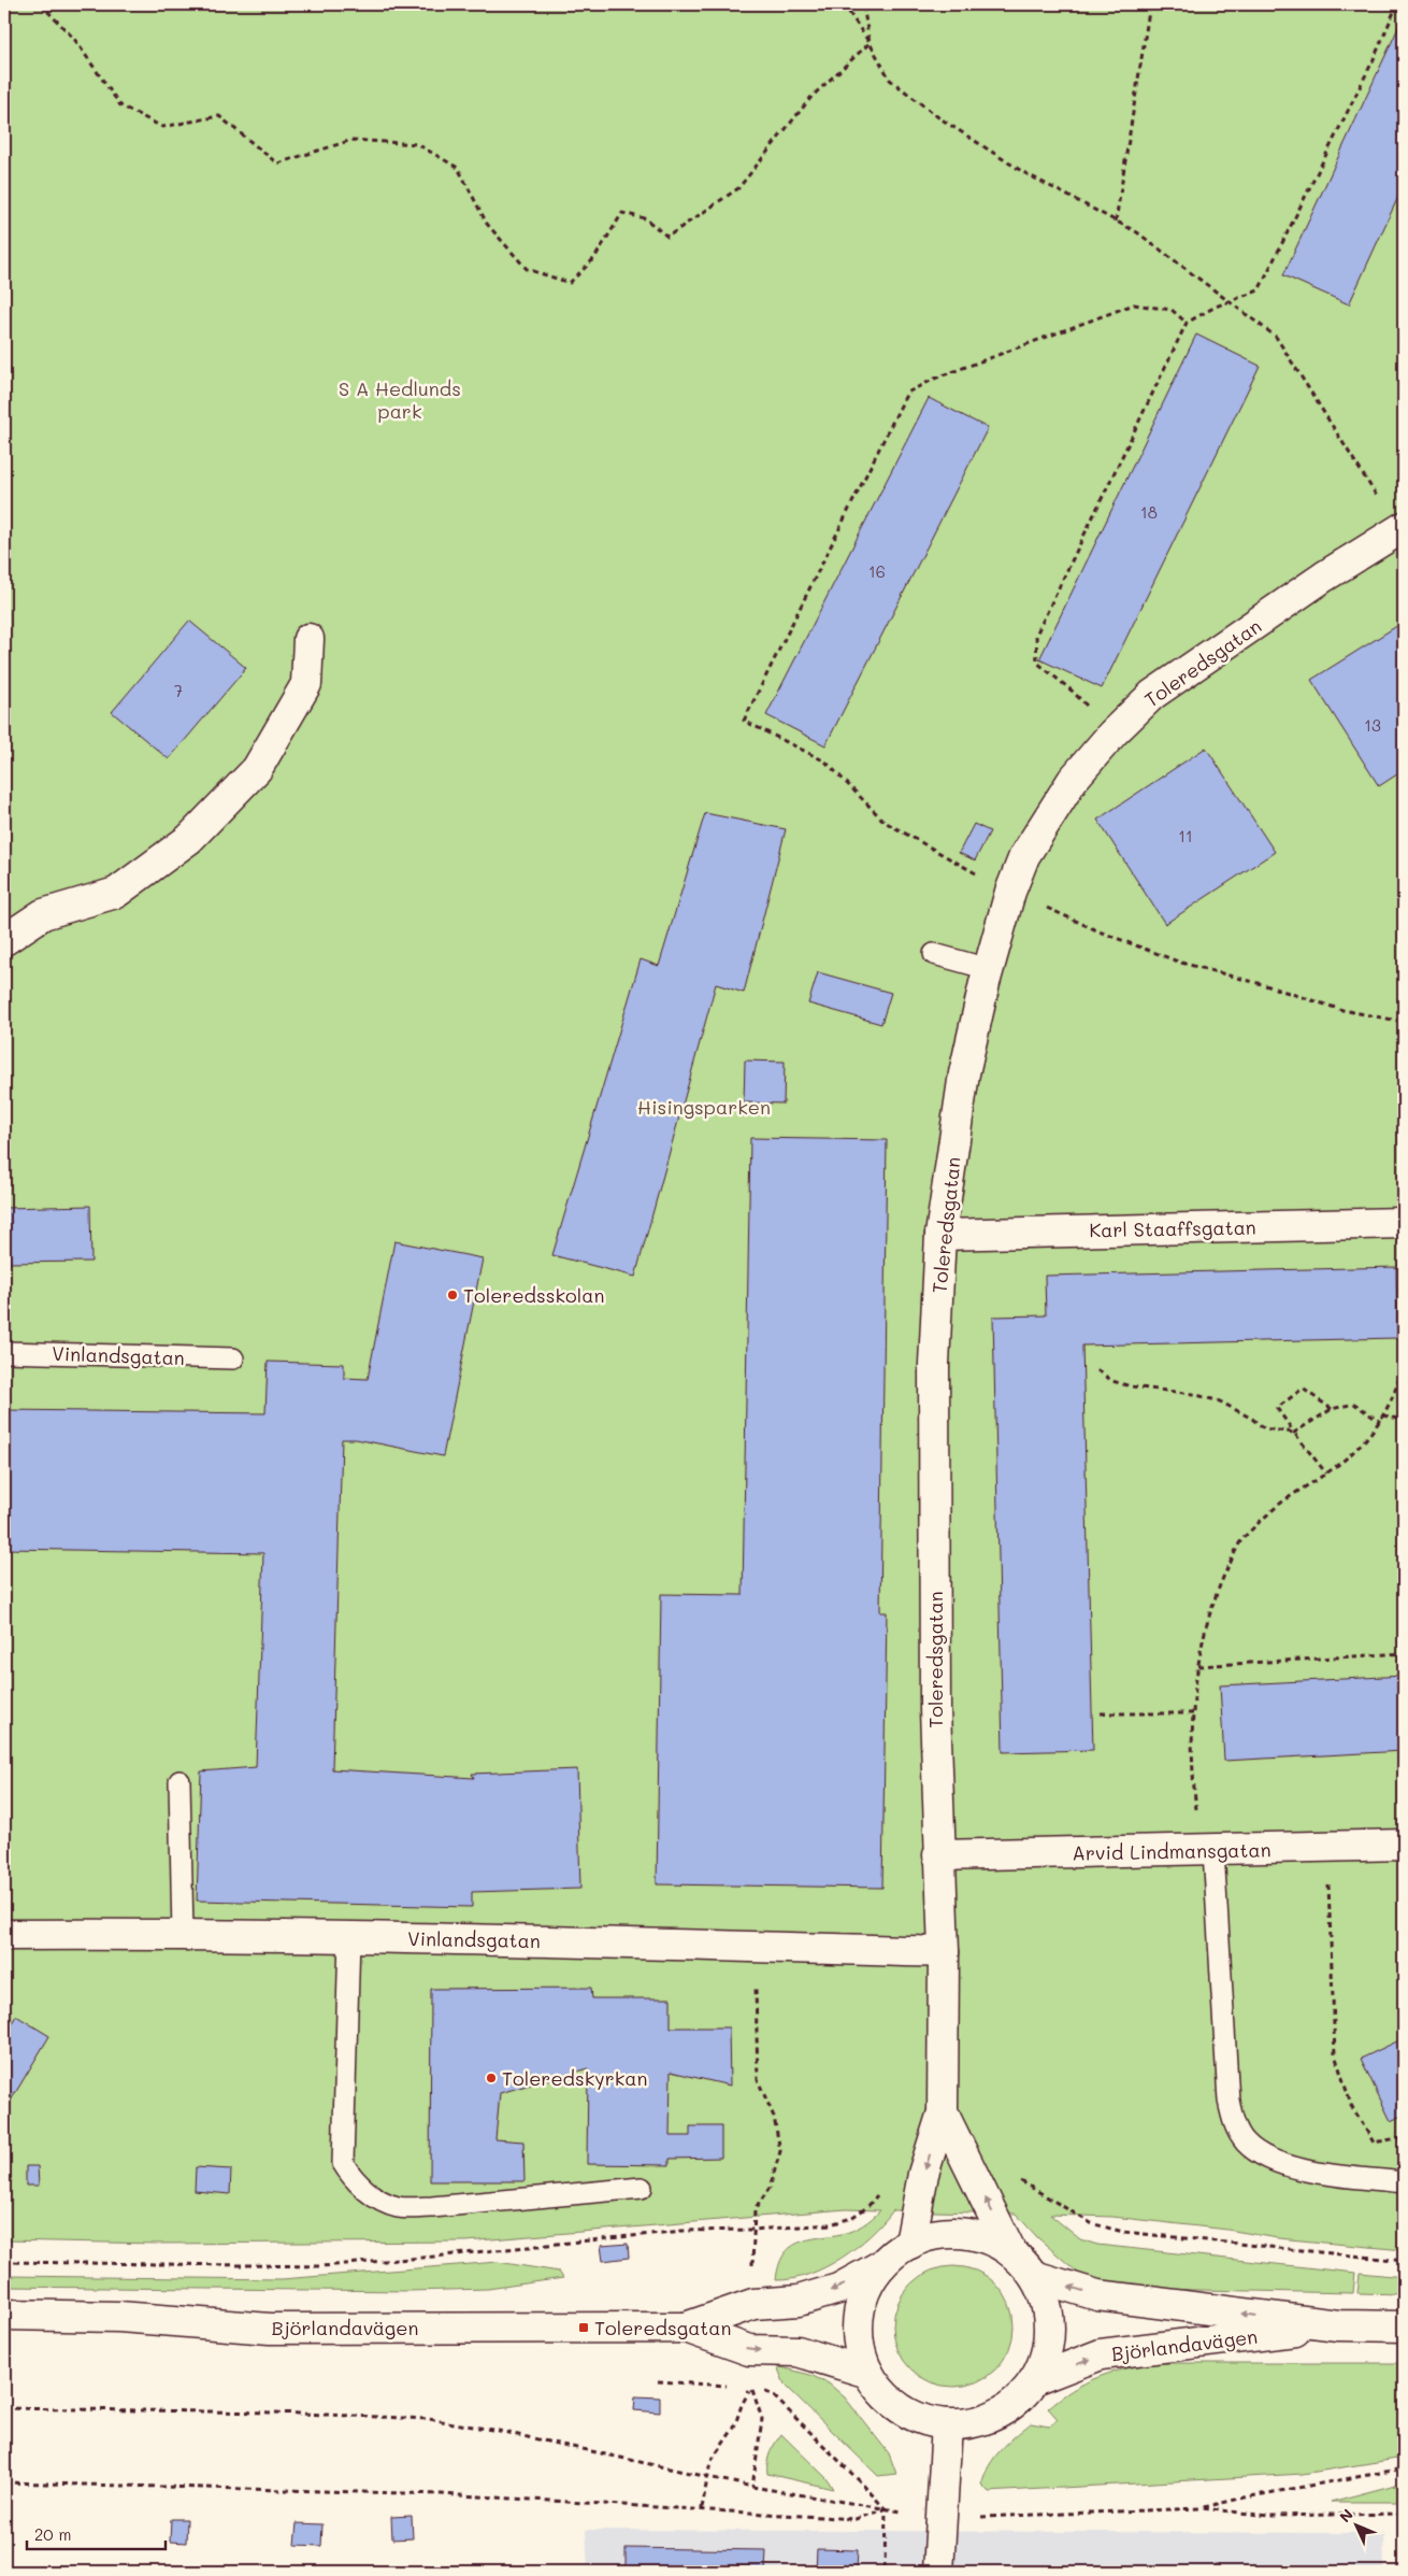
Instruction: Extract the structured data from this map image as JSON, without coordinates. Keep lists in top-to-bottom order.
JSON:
{
  "streets": {
    "street": [
      "Toleredsgatan",
      "Karl Staaffsgatan",
      "Vinlandsgatan",
      "Arvid Lindmansgatan",
      "Björlandavägen"
    ]
  },
  "crossings": [
    ["Toleredsgatan", "Karl Staaffsgatan"],
    ["Toleredsgatan", "Vinlandsgatan"],
    ["Toleredsgatan", "Arvid Lindmansgatan"],
    ["Toleredsgatan", "Björlandavägen"]
  ],
  "parks": ["S A Hedlunds park", "Hisingsparken"],
  "places": {
    "other": ["Toleredsskolan", "Toleredskyrkan"],
    "transit": ["Toleredsgatan"]
  },
  "house_numbers": [
    "18",
    "16",
    "7",
    "13",
    "11"
  ],
  "scale_bar": "20 m",
  "north": "top left"
}
